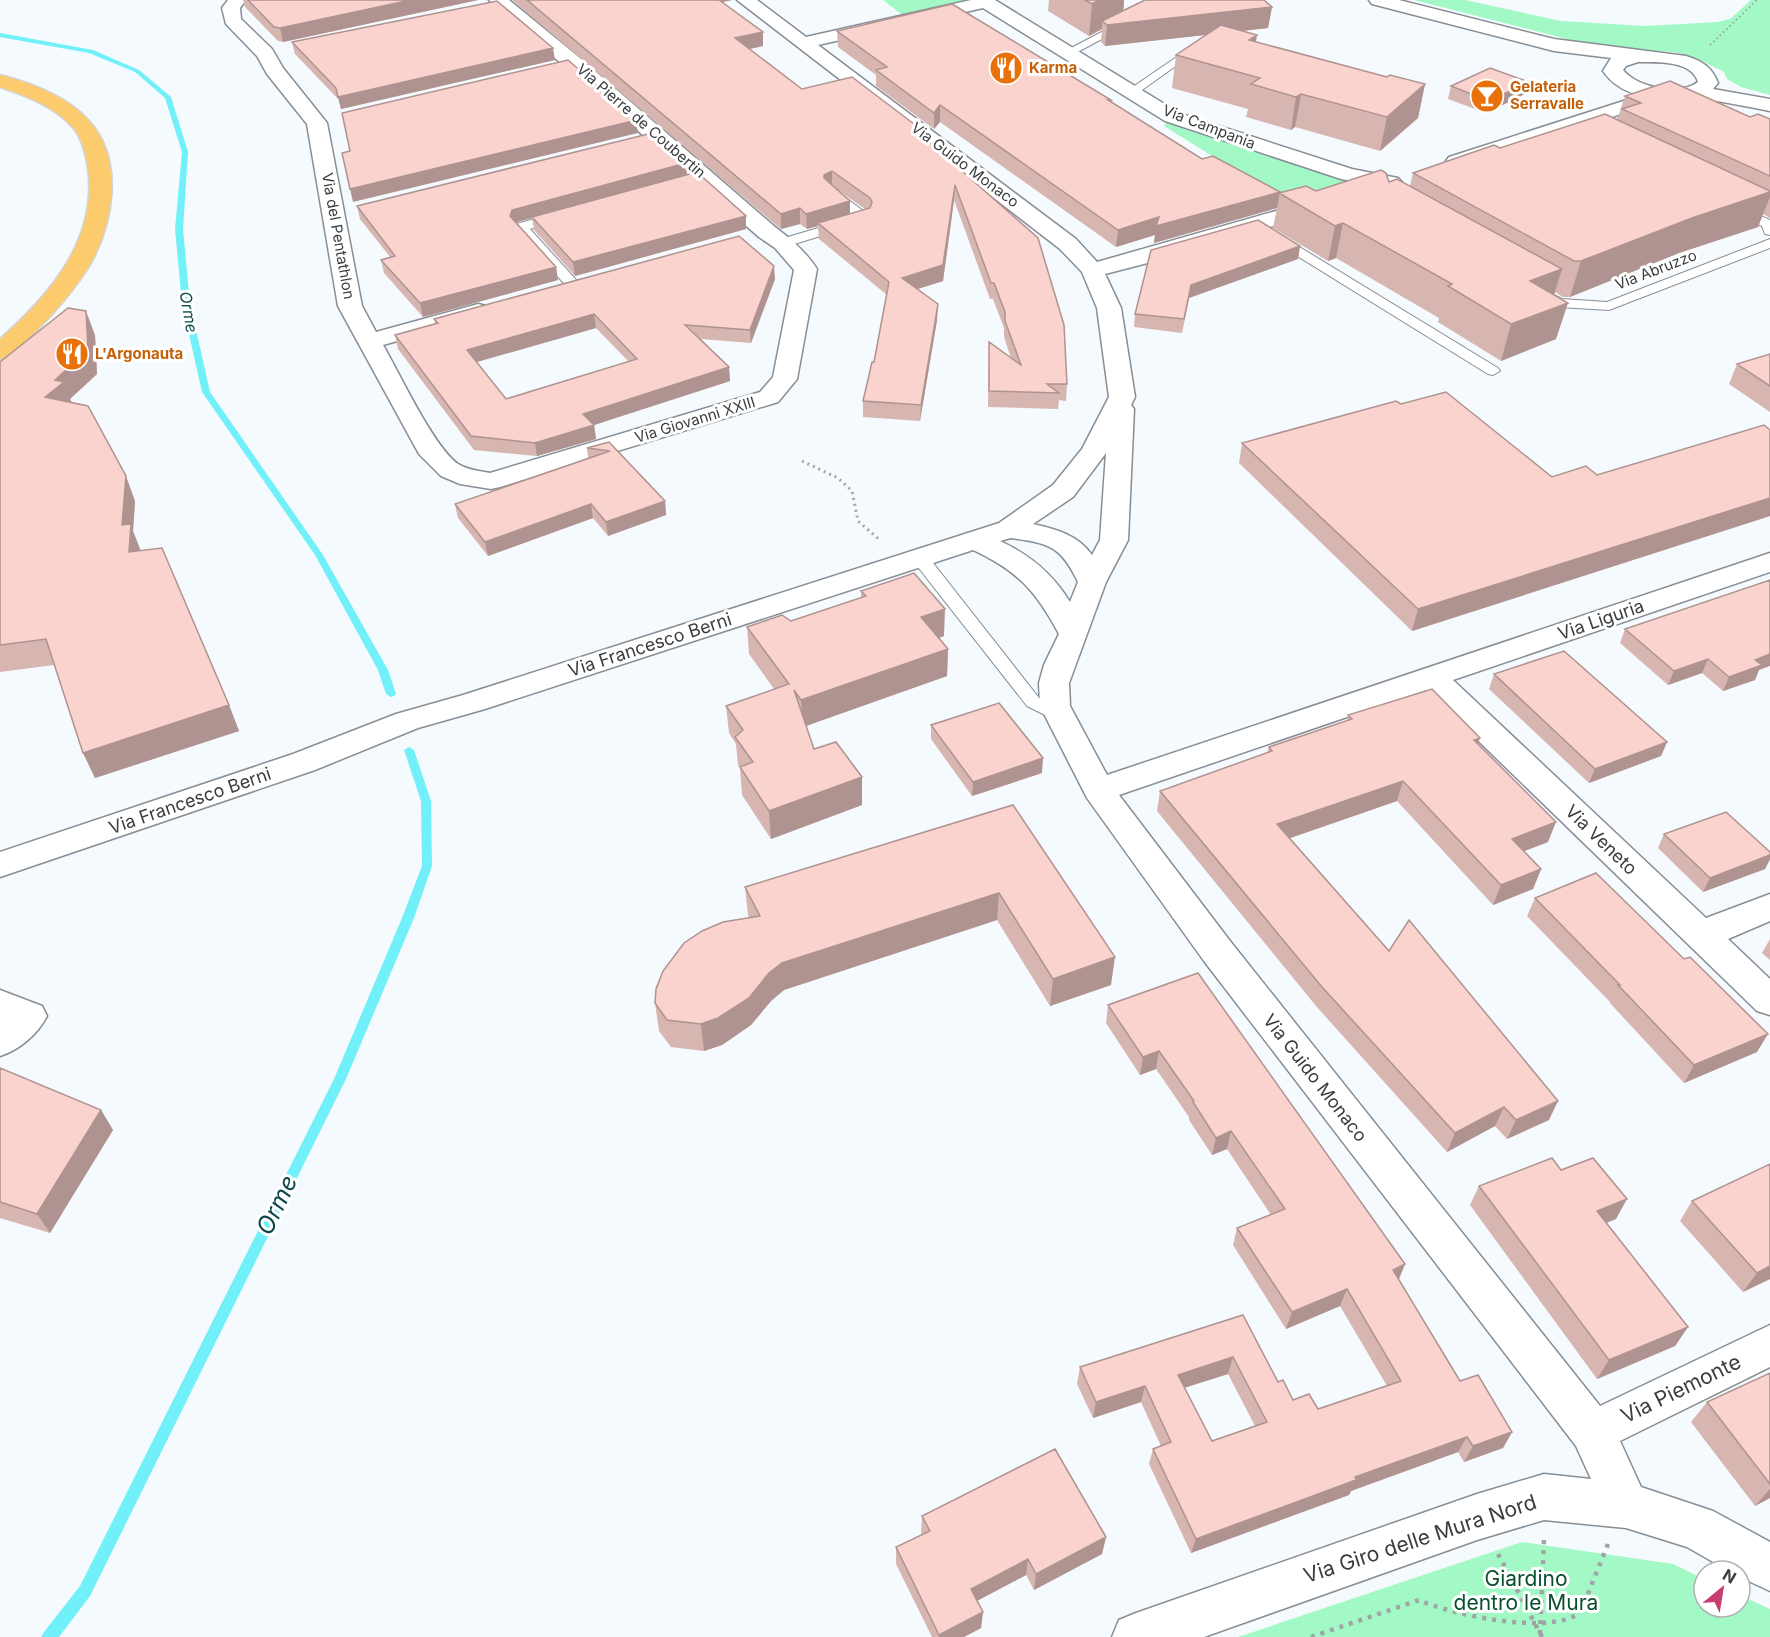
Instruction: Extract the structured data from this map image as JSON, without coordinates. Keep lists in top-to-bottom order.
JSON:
{
  "streets": {
    "street": [
      "Via Pierre de Coubertin",
      "Via Campania",
      "Via Guido Monaco",
      "Via del Pentathlon",
      "Via Giovanni XXIII",
      "Via Liguria",
      "Via Francesco Berni",
      "Via Veneto",
      "Via Piemonte",
      "Via Giro delle Mura Nord"
    ],
    "lane": ["Via Abruzzo"]
  },
  "crossings": [
    ["Via Pierre de Coubertin", "Via Giovanni XXIII"],
    ["Via Campania", "Via Guido Monaco"],
    ["Via Guido Monaco", "Via Liguria"],
    ["Via Guido Monaco", "Via Francesco Berni"],
    ["Via Guido Monaco", "Via Piemonte"],
    ["Via Guido Monaco", "Via Giro delle Mura Nord"],
    ["Via del Pentathlon", "Via Giovanni XXIII"],
    ["Via Liguria", "Via Veneto"]
  ],
  "water": ["Orme"],
  "parks": ["Giardino dentro le Mura"],
  "places": {
    "restaurant": ["Karma", "L'Argonauta"],
    "bar": ["Gelateria Serravalle"]
  },
  "north": "top right"
}
